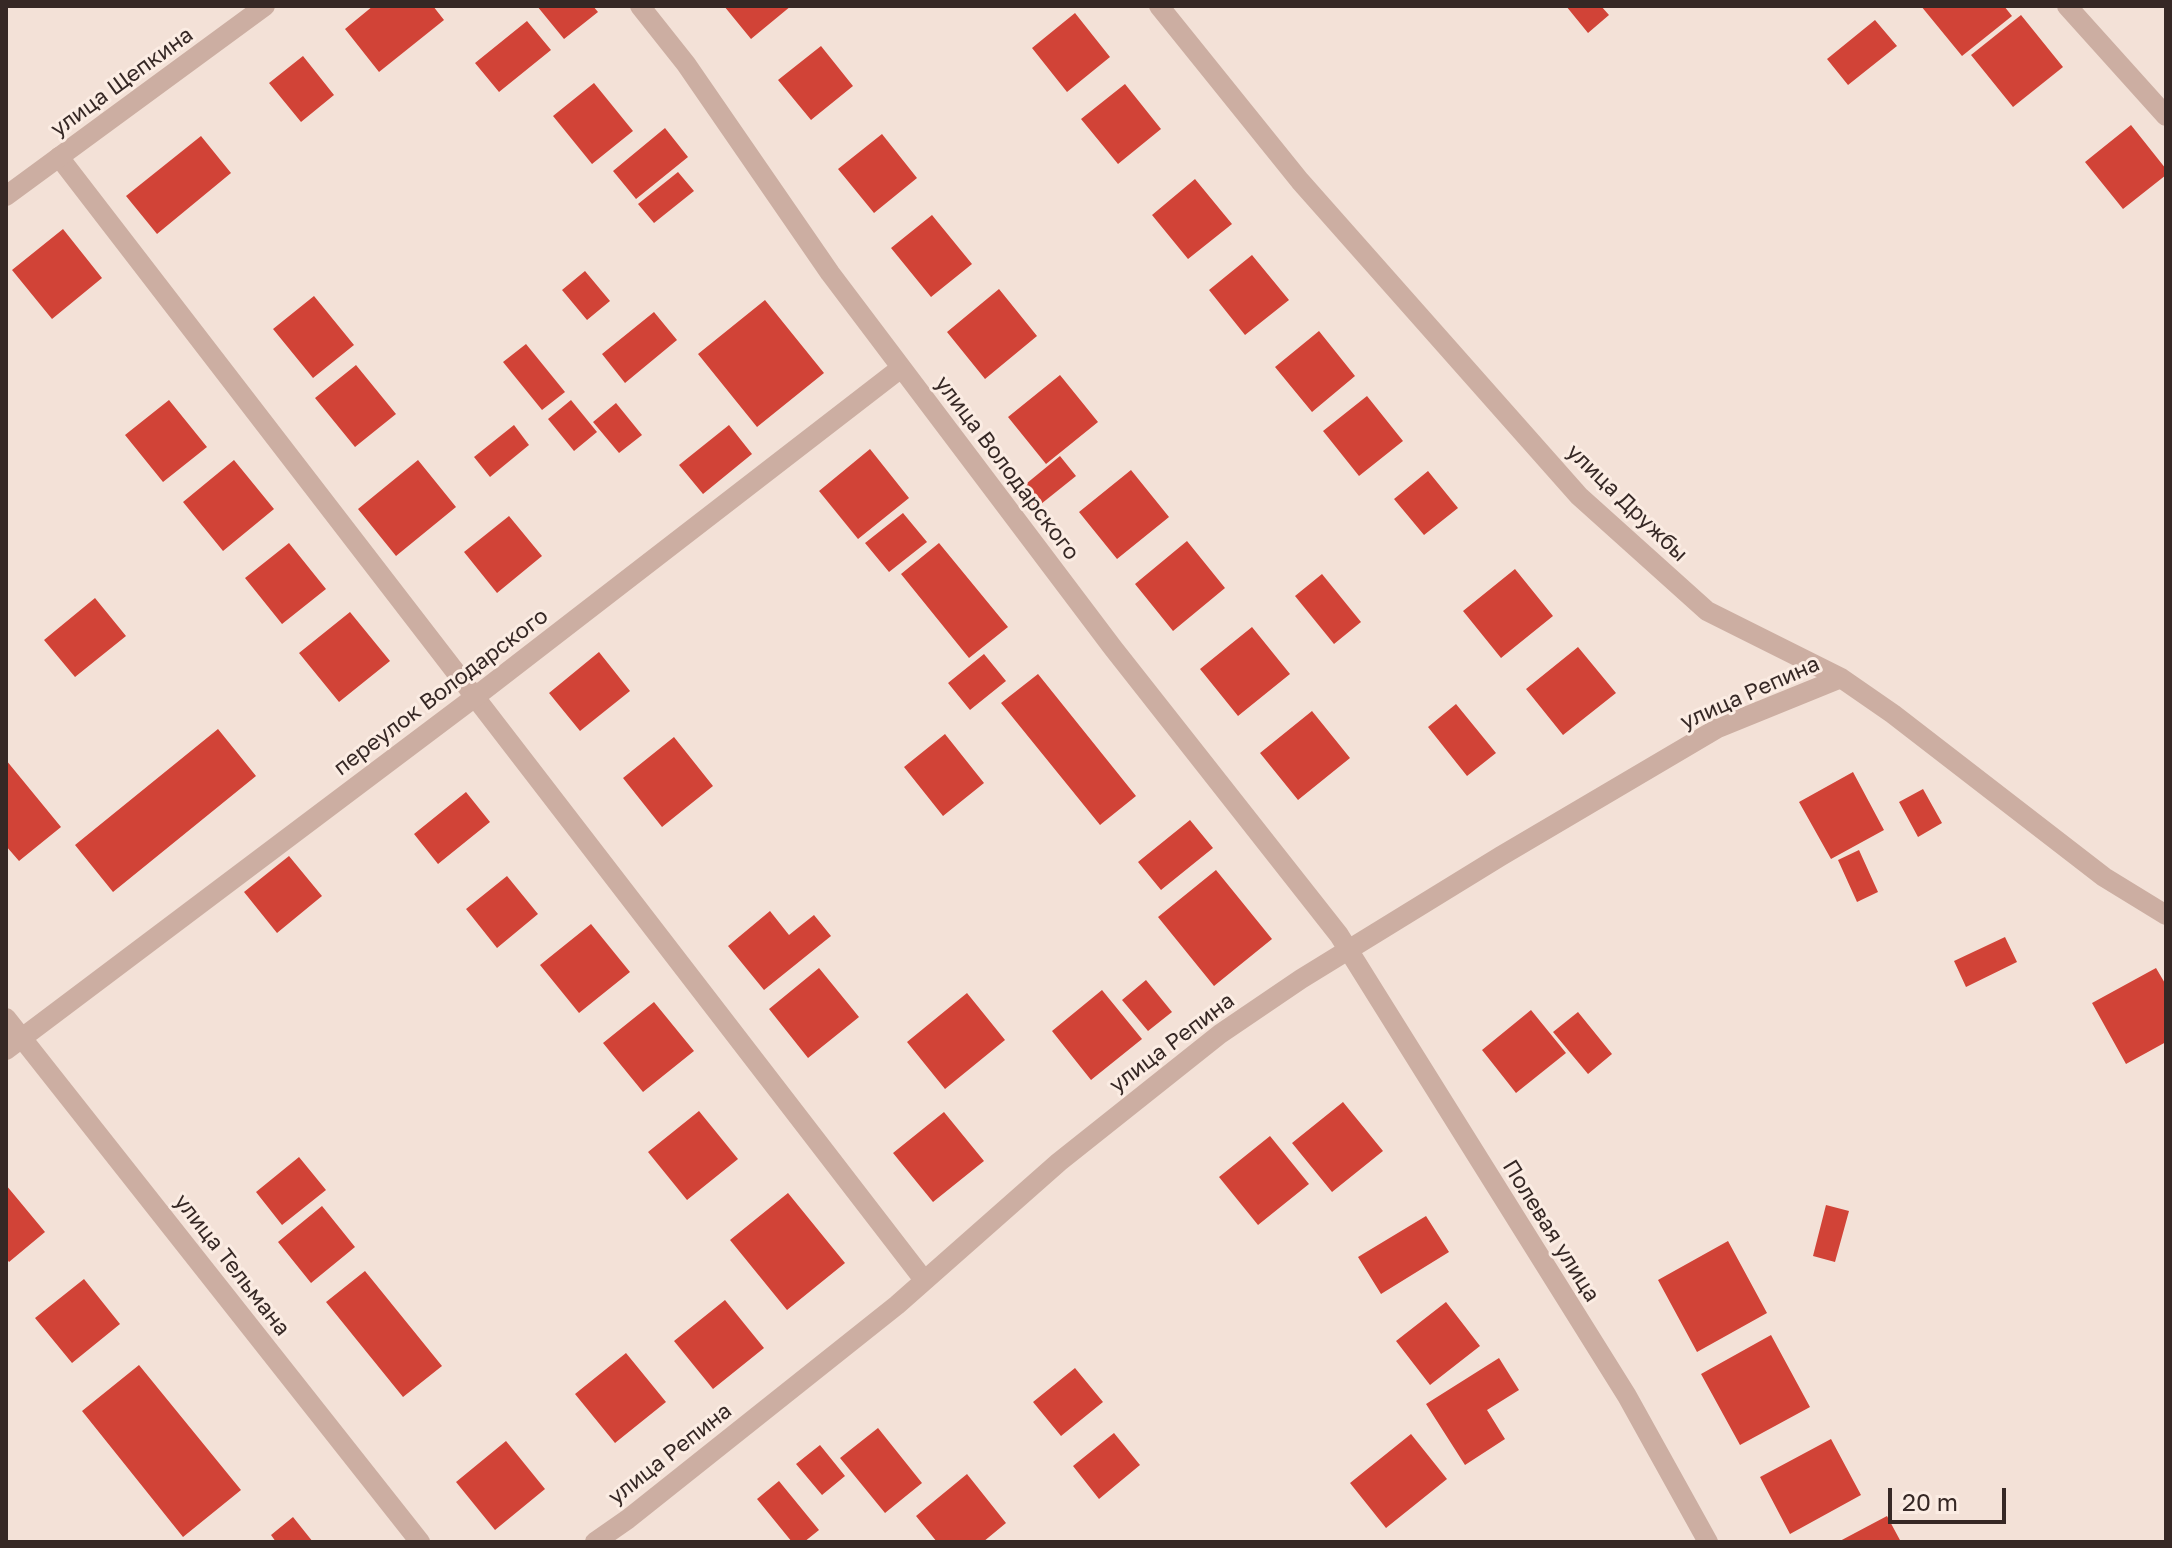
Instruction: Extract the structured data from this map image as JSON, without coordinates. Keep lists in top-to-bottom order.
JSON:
{
  "streets": {
    "street": [
      "улица Щепкина",
      "улица Володарского",
      "улица Дружбы",
      "переулок Володарского",
      "улица Репина",
      "Полевая улица",
      "улица Тельмана"
    ]
  },
  "crossings": [
    ["улица Володарского", "переулок Володарского"],
    ["улица Володарского", "улица Репина"],
    ["улица Володарского", "Полевая улица"],
    ["улица Дружбы", "улица Репина"],
    ["переулок Володарского", "улица Тельмана"],
    ["улица Репина", "Полевая улица"]
  ],
  "scale_bar": "20 m"
}
